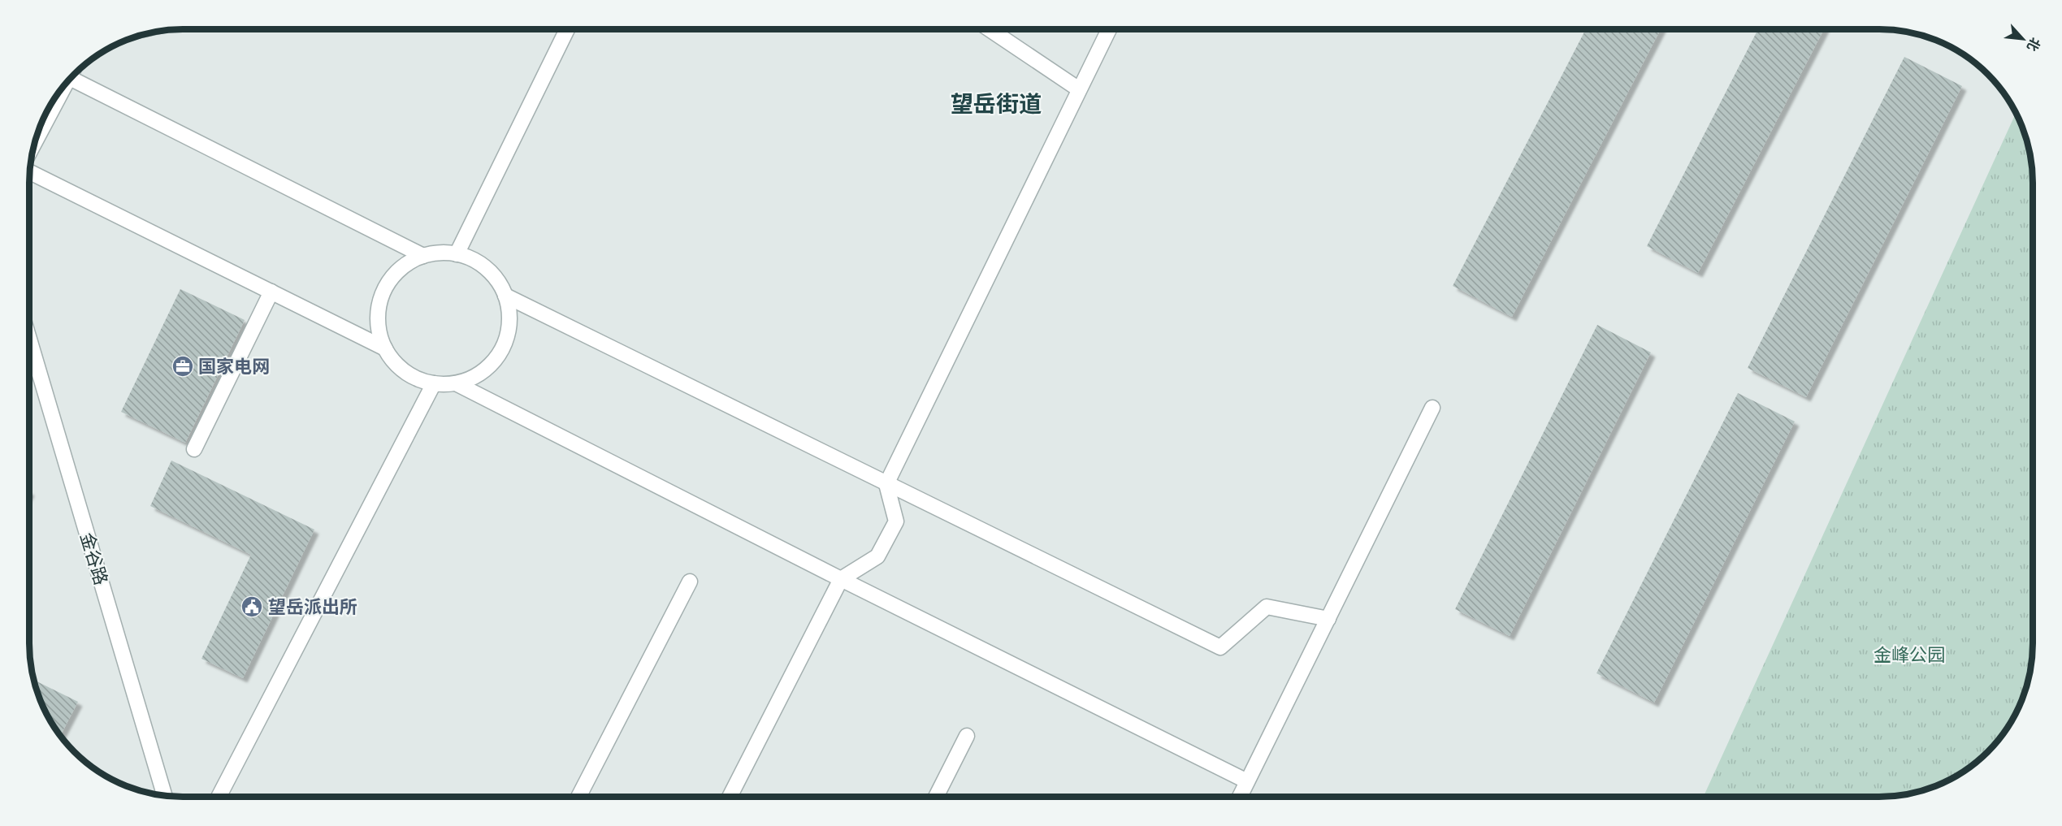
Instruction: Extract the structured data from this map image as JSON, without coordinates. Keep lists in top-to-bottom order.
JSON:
{
  "streets": {
    "street": ["金谷路"]
  },
  "districts": ["望岳街道"],
  "parks": ["金峰公园"],
  "places": {
    "office": ["国家电网"],
    "public building": ["望岳派出所"]
  },
  "north": "bottom right"
}
